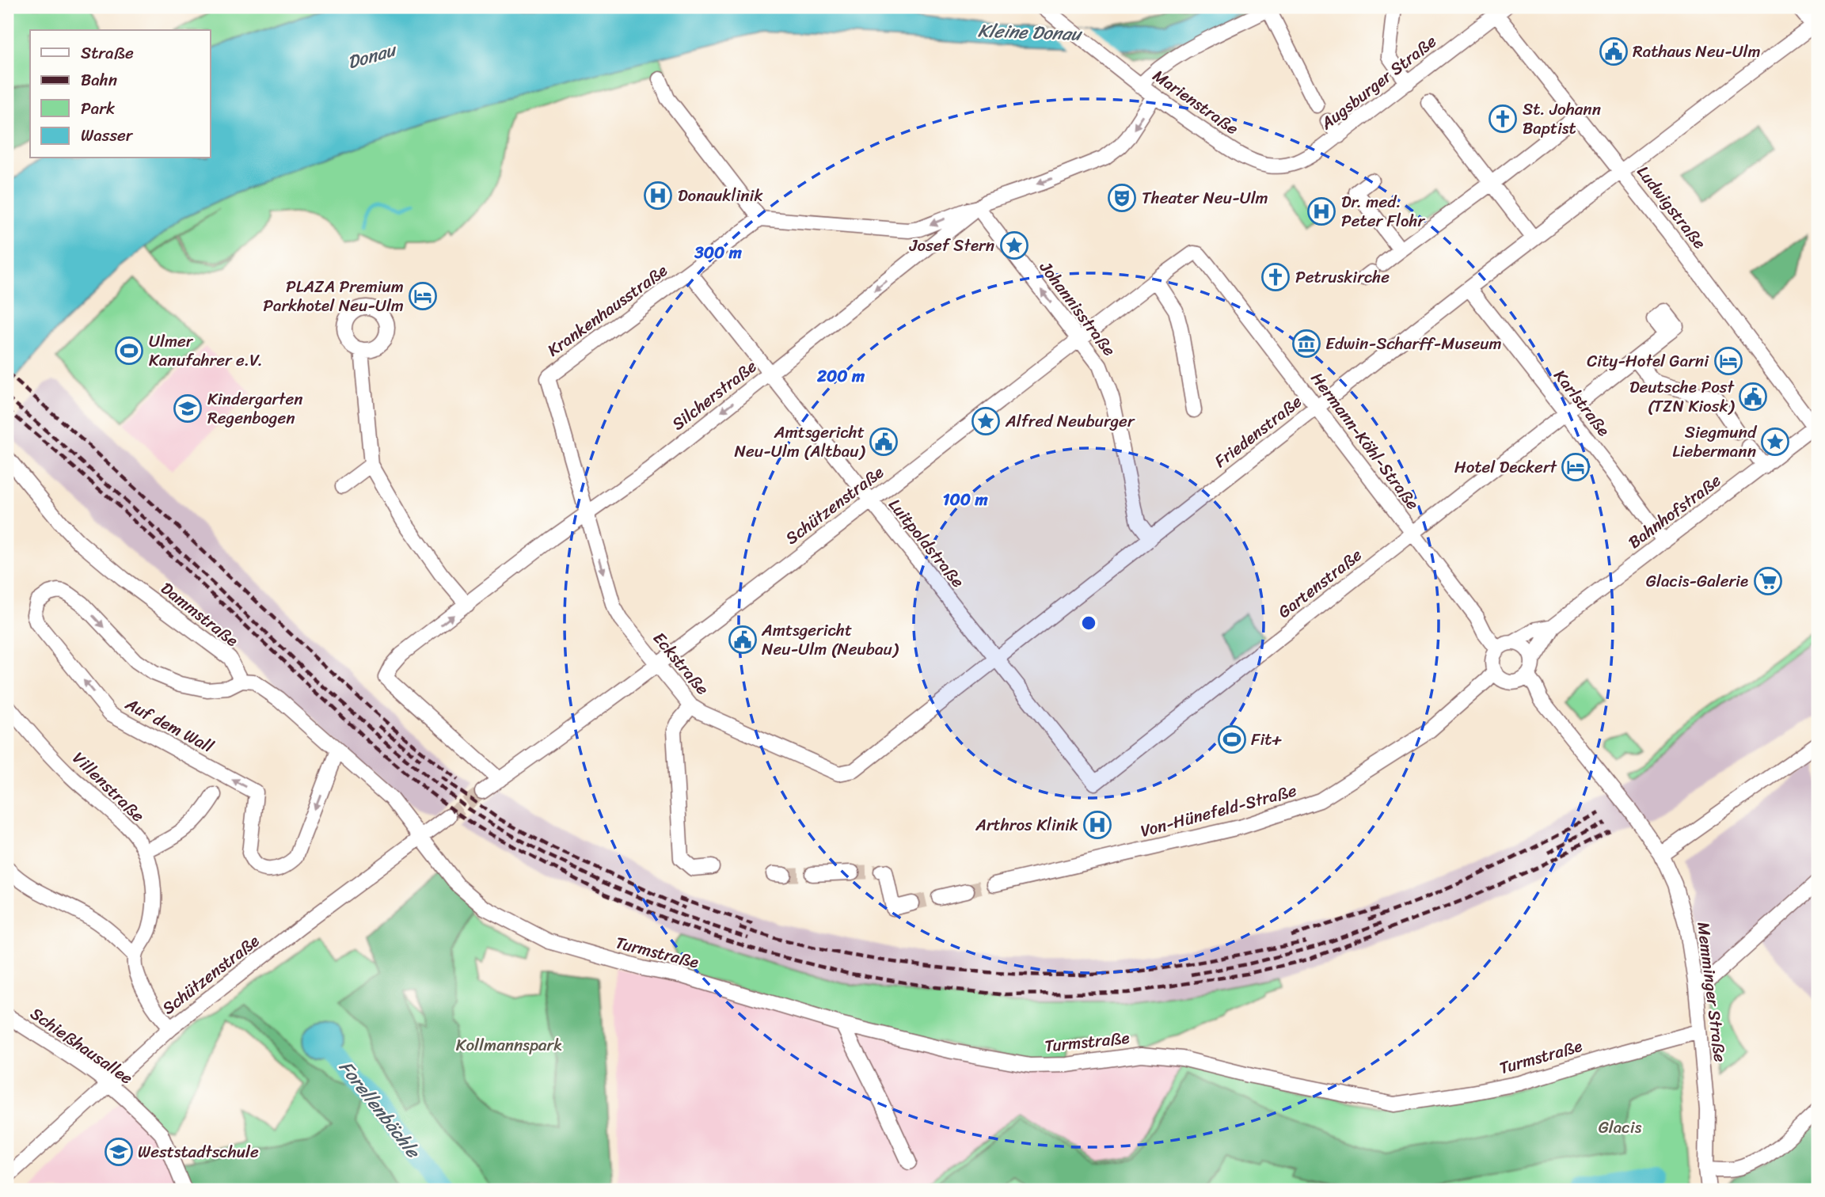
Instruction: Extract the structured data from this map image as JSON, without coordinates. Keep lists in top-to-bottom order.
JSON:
{
  "streets": {
    "street": [
      "Augsburger Straße",
      "Marienstraße",
      "Ludwigstraße",
      "Johannisstraße",
      "Krankenhausstraße",
      "Silcherstraße",
      "Karlstraße",
      "Friedenstraße",
      "Hermann-Köhl-Straße",
      "Schützenstraße",
      "Bahnhofstraße",
      "Luitpoldstraße",
      "Gartenstraße",
      "Dammstraße",
      "Eckstraße",
      "Auf dem Wall",
      "Villenstraße",
      "Von-Hünefeld-Straße",
      "Turmstraße",
      "Memminger Straße",
      "Schießhausallee"
    ]
  },
  "crossings": [
    ["Augsburger Straße", "Marienstraße"],
    ["Augsburger Straße", "Ludwigstraße"],
    ["Ludwigstraße", "Friedenstraße"],
    ["Ludwigstraße", "Bahnhofstraße"],
    ["Johannisstraße", "Silcherstraße"],
    ["Johannisstraße", "Friedenstraße"],
    ["Johannisstraße", "Schützenstraße"],
    ["Krankenhausstraße", "Luitpoldstraße"],
    ["Krankenhausstraße", "Eckstraße"],
    ["Silcherstraße", "Schützenstraße"],
    ["Silcherstraße", "Luitpoldstraße"],
    ["Silcherstraße", "Eckstraße"],
    ["Karlstraße", "Friedenstraße"],
    ["Karlstraße", "Bahnhofstraße"],
    ["Karlstraße", "Gartenstraße"],
    ["Friedenstraße", "Hermann-Köhl-Straße"],
    ["Friedenstraße", "Luitpoldstraße"],
    ["Friedenstraße", "Eckstraße"],
    ["Hermann-Köhl-Straße", "Schützenstraße"],
    ["Hermann-Köhl-Straße", "Bahnhofstraße"],
    ["Hermann-Köhl-Straße", "Gartenstraße"],
    ["Hermann-Köhl-Straße", "Von-Hünefeld-Straße"],
    ["Hermann-Köhl-Straße", "Memminger Straße"],
    ["Schützenstraße", "Luitpoldstraße"],
    ["Schützenstraße", "Eckstraße"],
    ["Schützenstraße", "Turmstraße"],
    ["Schützenstraße", "Schießhausallee"],
    ["Bahnhofstraße", "Von-Hünefeld-Straße"],
    ["Bahnhofstraße", "Memminger Straße"],
    ["Luitpoldstraße", "Gartenstraße"],
    ["Luitpoldstraße", "Eckstraße"],
    ["Dammstraße", "Auf dem Wall"],
    ["Von-Hünefeld-Straße", "Memminger Straße"],
    ["Turmstraße", "Memminger Straße"]
  ],
  "one_way": ["Johannisstraße"],
  "water": ["Kleine Donau", "Donau", "Forellenbächle"],
  "parks": ["Kollmannspark", "Glacis"],
  "places": {
    "public building": [
      "Rathaus Neu-Ulm",
      "Deutsche Post (TZN Kiosk)",
      "Amtsgericht Neu-Ulm (Altbau)",
      "Amtsgericht Neu-Ulm (Neubau)"
    ],
    "church": ["St. Johann Baptist", "Petruskirche"],
    "hospital": ["Donauklinik", "Dr. med. Peter Flohr", "Arthros Klinik"],
    "theatre": ["Theater Neu-Ulm"],
    "place": ["Josef Stern", "Alfred Neuburger", "Siegmund Liebermann"],
    "hotel": ["PLAZA Premium Parkhotel Neu-Ulm", "City-Hotel Garni", "Hotel Deckert"],
    "museum": ["Edwin-Scharff-Museum"],
    "sports": ["Ulmer Kanufahrer e.V.", "Fit+"],
    "school or university": ["Kindergarten Regenbogen", "Weststadtschule"],
    "supermarket": ["Glacis-Galerie"]
  },
  "legend": [
    "Straße",
    "Bahn",
    "Park",
    "Wasser"
  ],
  "rings": ["300 m", "200 m", "100 m"]
}
